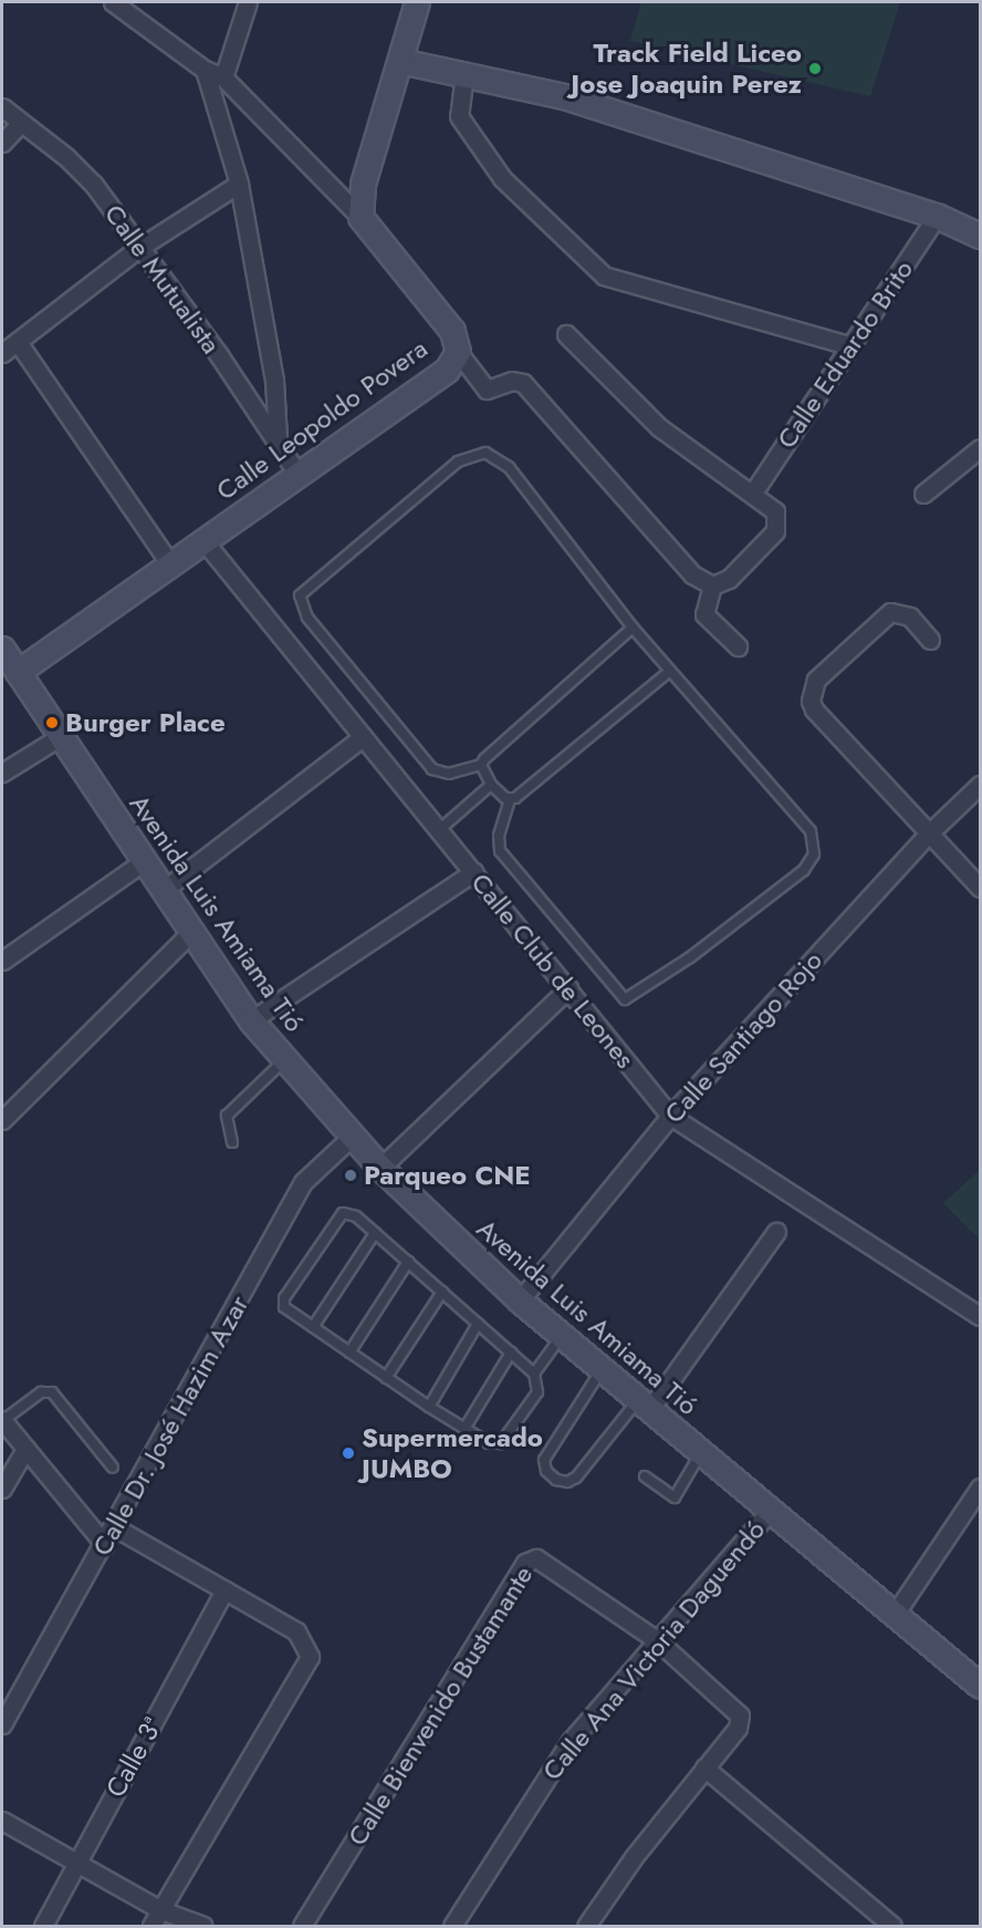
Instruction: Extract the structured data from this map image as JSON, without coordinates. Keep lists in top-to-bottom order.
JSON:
{
  "streets": {
    "street": [
      "Calle Mutualista",
      "Calle Eduardo Brito",
      "Calle Leopoldo Povera",
      "Avenida Luis Amiama Tió",
      "Calle Club de Leones",
      "Calle Santiago Rojo",
      "Calle Dr. José Hazim Azar",
      "Calle Ana Victoria Daguendó",
      "Calle Bienvenido Bustamante",
      "Calle 3ª"
    ]
  },
  "crossings": [
    ["Calle Mutualista", "Calle Leopoldo Povera"],
    ["Calle Leopoldo Povera", "Avenida Luis Amiama Tió"],
    ["Calle Leopoldo Povera", "Calle Club de Leones"],
    ["Avenida Luis Amiama Tió", "Calle Santiago Rojo"],
    ["Avenida Luis Amiama Tió", "Calle Dr. José Hazim Azar"],
    ["Avenida Luis Amiama Tió", "Calle Ana Victoria Daguendó"],
    ["Calle Club de Leones", "Calle Santiago Rojo"],
    ["Calle Ana Victoria Daguendó", "Calle Bienvenido Bustamante"]
  ],
  "places": [
    "Track Field Liceo Jose Joaquin Perez",
    "Burger Place",
    "Parqueo CNE",
    "Supermercado JUMBO"
  ]
}
